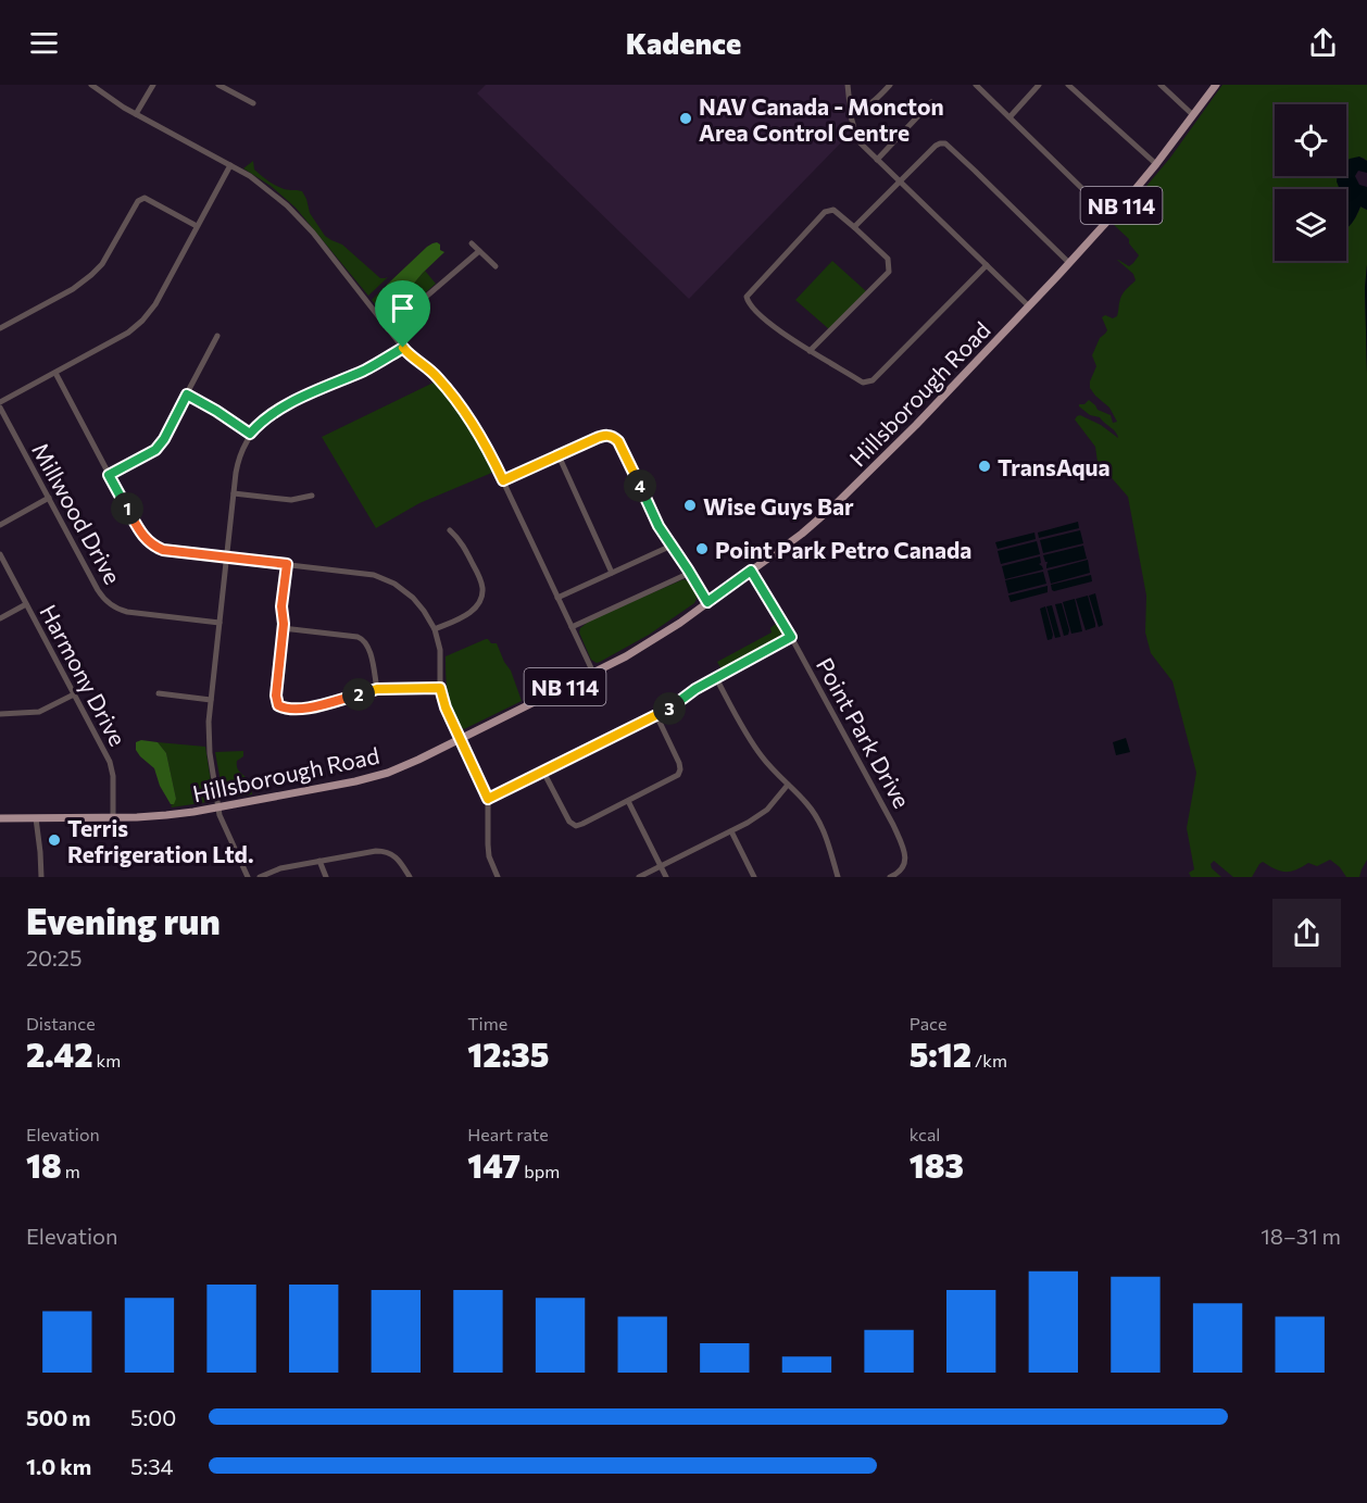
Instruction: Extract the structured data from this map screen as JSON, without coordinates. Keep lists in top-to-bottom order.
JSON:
{
  "streets": {
    "main road": ["NB 114", "Hillsborough Road"],
    "street": ["Millwood Drive", "Harmony Drive", "Point Park Drive"]
  },
  "crossings": [
    ["Hillsborough Road", "Harmony Drive"],
    ["Hillsborough Road", "Point Park Drive"]
  ],
  "places": [
    "NAV Canada - Moncton Area Control Centre",
    "TransAqua",
    "Wise Guys Bar",
    "Point Park Petro Canada",
    "Terris Refrigeration Ltd."
  ],
  "page": {
    "header": "Kadence",
    "pins": [
      "4",
      "1",
      "2",
      "3"
    ],
    "heading": ["Evening run", "20:25"],
    "stats": [
      ["Distance", "2.42 km"],
      ["Time", "12:35"],
      ["Pace", "5:12 /km"],
      ["Elevation", "18 m"],
      ["Heart rate", "147 bpm"],
      ["kcal", "183"]
    ],
    "chart": ["Elevation", "18–31 m"],
    "list": [
      {
        "name": "500 m",
        "note": "5:00"
      },
      {
        "name": "1.0 km",
        "note": "5:34"
      }
    ]
  }
}
